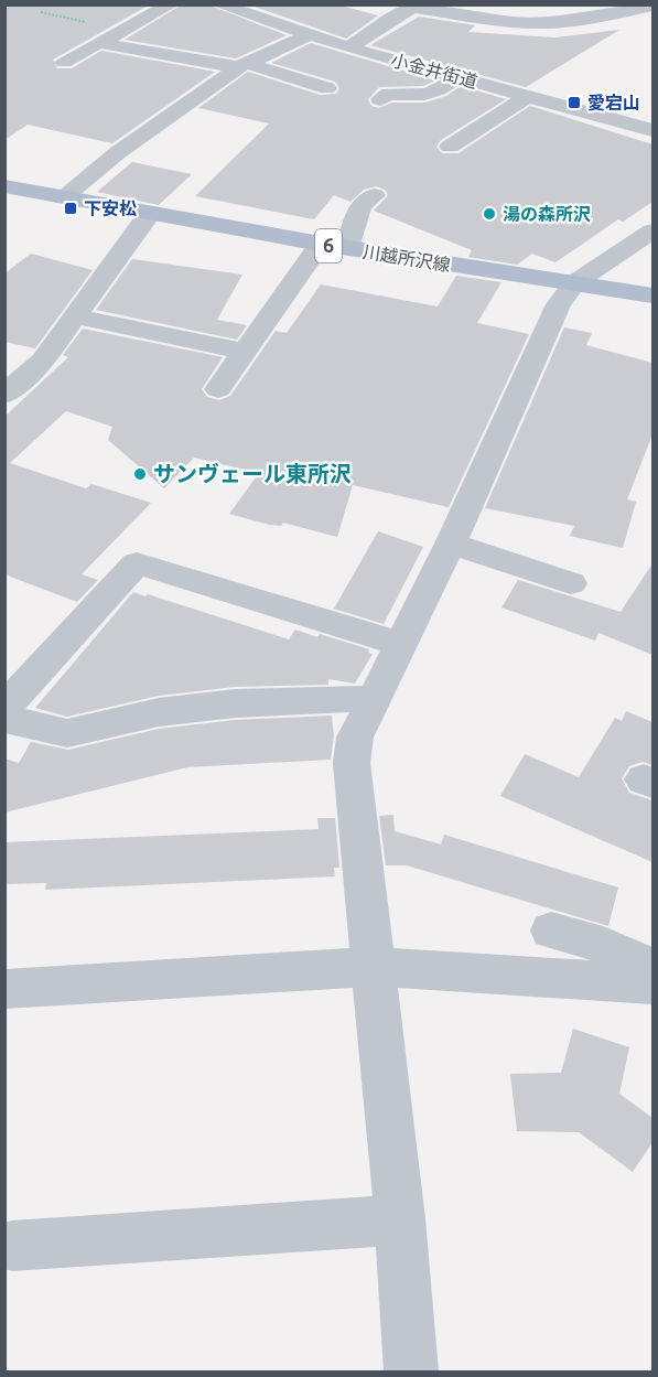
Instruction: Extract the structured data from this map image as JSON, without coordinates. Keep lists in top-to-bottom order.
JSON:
{
  "streets": {
    "main road": ["6", "川越所沢線"],
    "street": ["小金井街道"]
  },
  "places": {
    "transit": ["愛宕山", "下安松"],
    "other": ["湯の森所沢", "サンヴェール東所沢"]
  }
}
